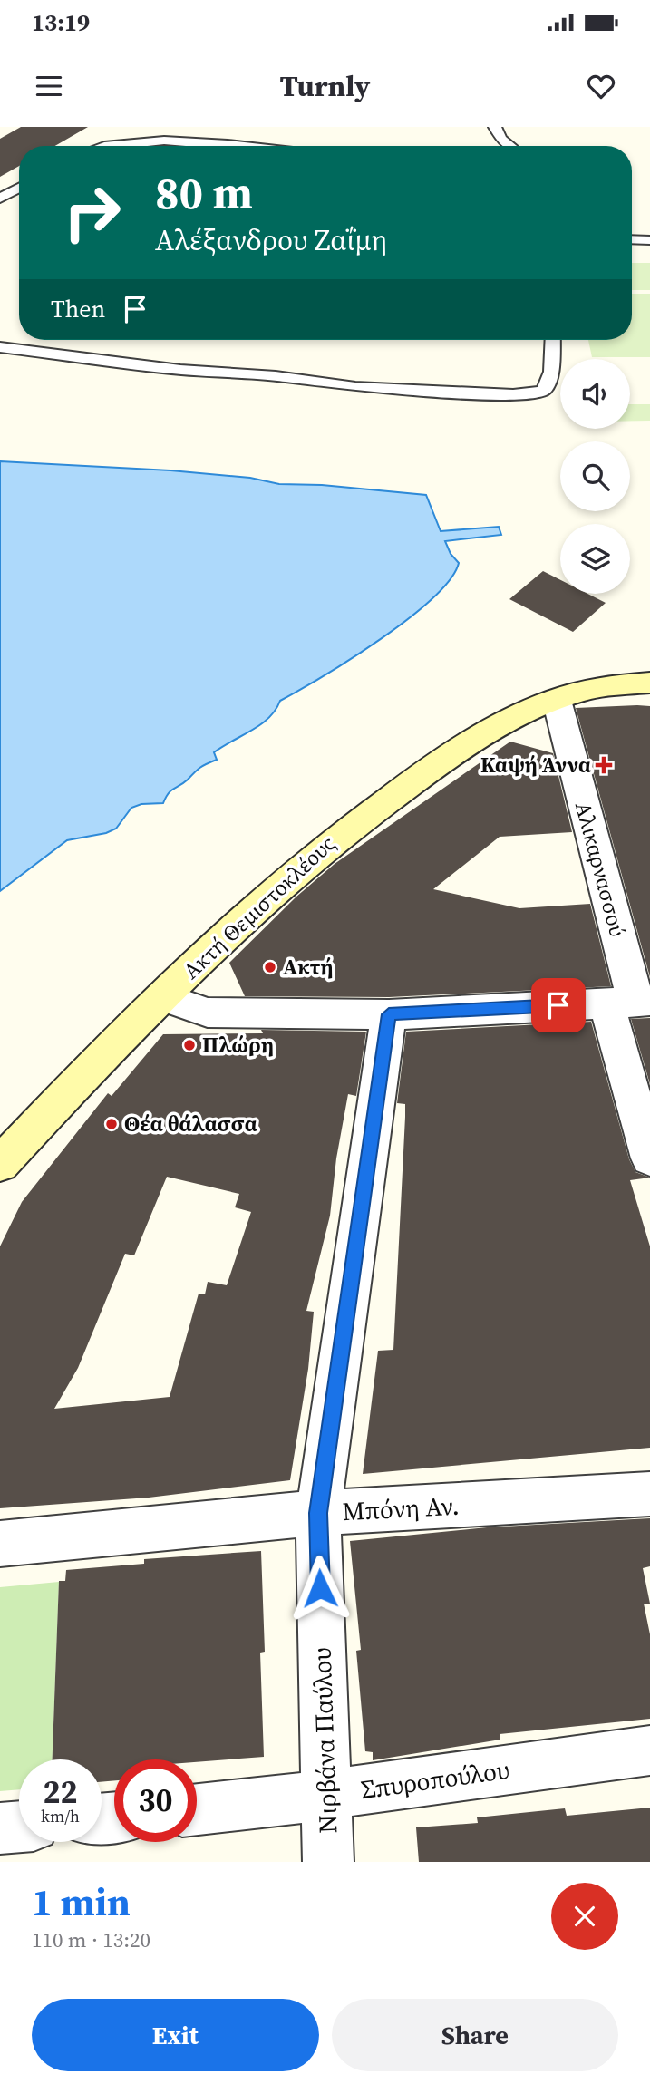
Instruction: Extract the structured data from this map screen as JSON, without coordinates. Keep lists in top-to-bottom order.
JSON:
{
  "streets": {
    "main road": ["Ακτή Θεμιστοκλέους"],
    "street": [
      "Αλικαρνασσού",
      "Μπόνη Αν.",
      "Νιρβάνα Παύλου",
      "Σπυροπούλου"
    ]
  },
  "crossings": [
    ["Αλικαρνασσού", "Ακτή Θεμιστοκλέους"],
    ["Μπόνη Αν.", "Νιρβάνα Παύλου"],
    ["Νιρβάνα Παύλου", "Σπυροπούλου"]
  ],
  "places": {
    "health": ["Καψή Άννα"],
    "other": ["Ακτή", "Πλώρη", "Θέα θάλασσα"]
  },
  "page": {
    "status": "13:19",
    "header": "Turnly",
    "turn": ["80 m", "Αλέξανδρου Ζαΐμη"],
    "then": "Then",
    "speed": "22 km/h",
    "limit": "30",
    "heading": ["1 min", "110 m · 13:20"],
    "buttons": ["Exit", "Share"]
  }
}
